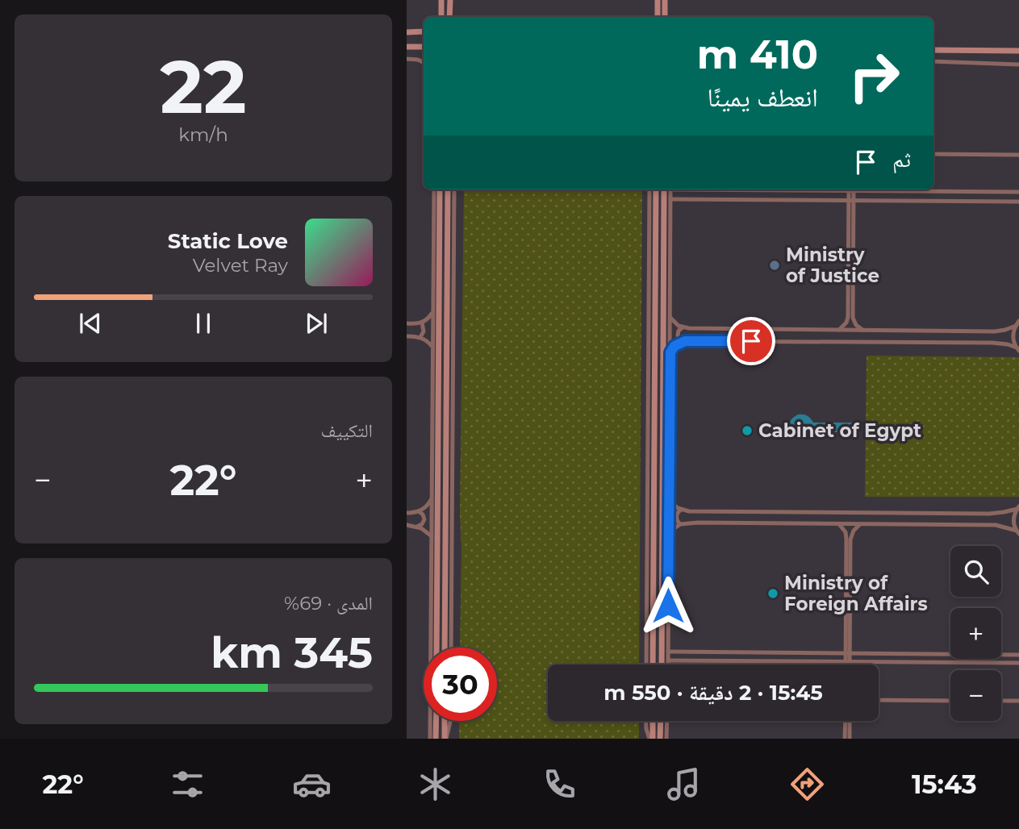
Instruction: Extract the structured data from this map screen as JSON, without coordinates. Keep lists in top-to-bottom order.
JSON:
{
  "places": ["Ministry of Justice", "Cabinet of Egypt", "Ministry of Foreign Affairs"],
  "page": {
    "tile": [
      ["22", "km/h"],
      "التكييف",
      ["المدى · 69%", "345 km"]
    ],
    "turn": ["410 m", "انعطف يمينًا"],
    "then": "ثم",
    "song": ["Static Love", "Velvet Ray"],
    "heat": ["−", "22°", "+"],
    "map_buttons": ["+", "−"],
    "limit": "30",
    "trip": "15:45 · 2 دقيقة · 550 m",
    "tabs": ["15:43", "22°"]
  }
}
